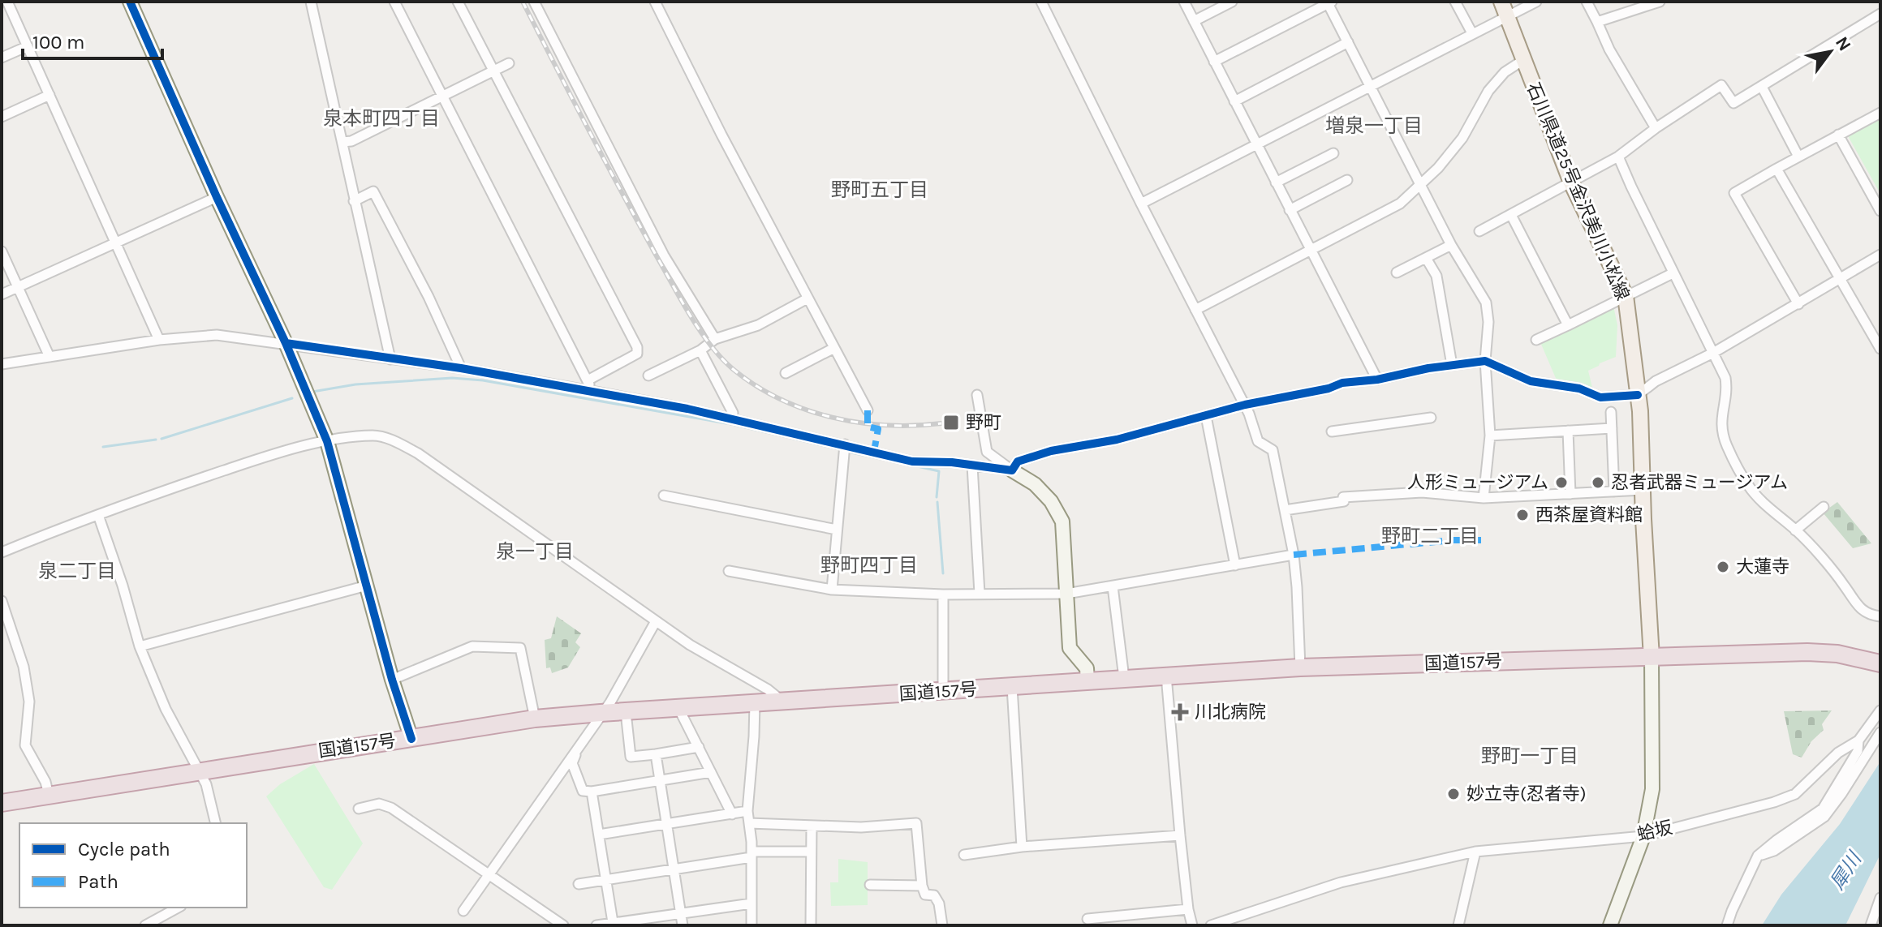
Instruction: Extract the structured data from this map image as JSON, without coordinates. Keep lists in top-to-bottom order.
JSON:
{
  "streets": {
    "highway": ["国道157号"],
    "main road": ["石川県道25号金沢美川小松線"],
    "street": ["蛤坂"]
  },
  "crossings": [
    ["石川県道25号金沢美川小松線", "国道157号"]
  ],
  "districts": [
    "泉本町四丁目",
    "増泉一丁目",
    "野町五丁目",
    "野町二丁目",
    "泉一丁目",
    "野町四丁目",
    "泉二丁目",
    "野町一丁目"
  ],
  "water": ["犀川"],
  "places": {
    "transit": ["野町"],
    "other": [
      "人形ミュージアム",
      "忍者武器ミュージアム",
      "西茶屋資料館",
      "大蓮寺",
      "妙立寺(忍者寺)"
    ],
    "health": ["川北病院"]
  },
  "legend": ["Cycle path", "Path"],
  "scale_bar": "100 m",
  "north": "top right"
}
